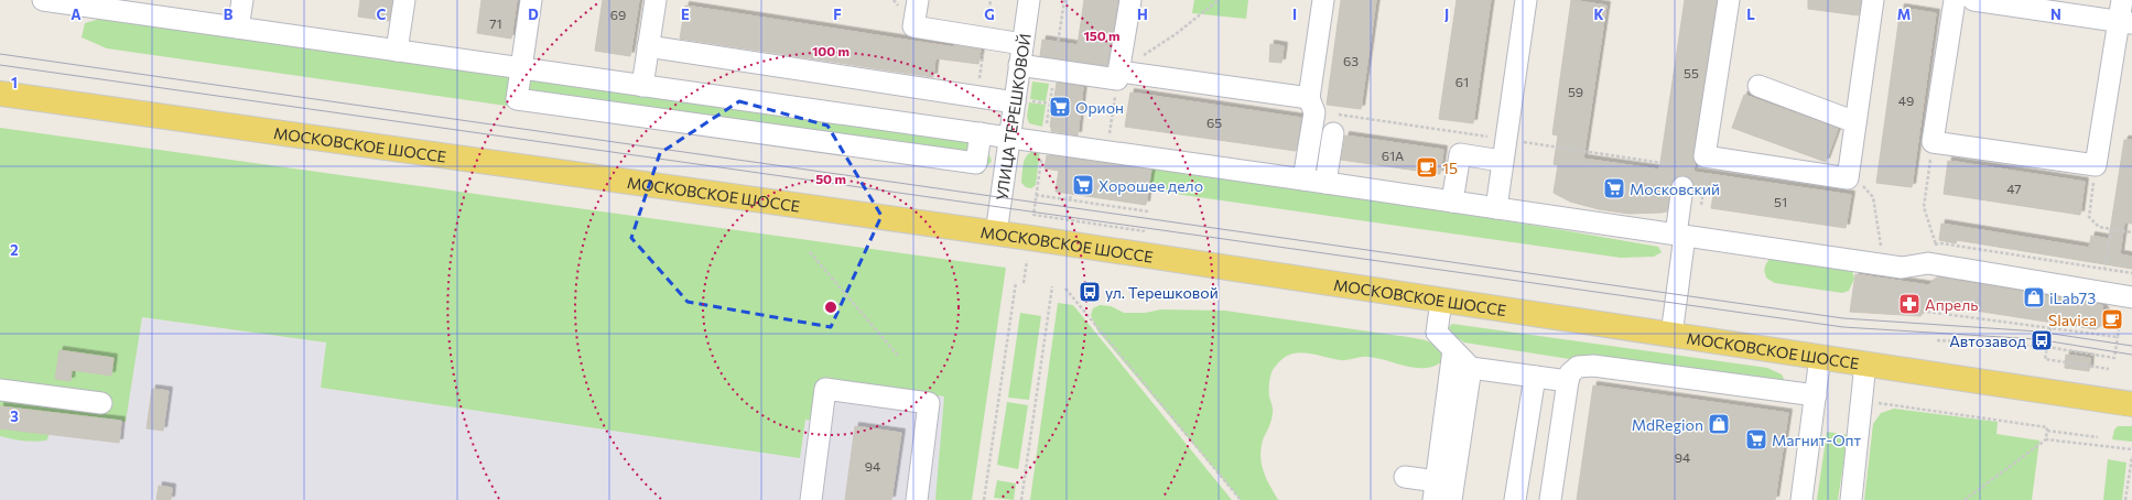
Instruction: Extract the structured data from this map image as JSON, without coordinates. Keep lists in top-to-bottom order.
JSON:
{
  "streets": {
    "main road": ["МОСКОВСКОЕ ШОССЕ"],
    "street": ["УЛИЦА ТЕРЕШКОВОЙ"]
  },
  "crossings": [
    ["УЛИЦА ТЕРЕШКОВОЙ", "МОСКОВСКОЕ ШОССЕ"]
  ],
  "places": {
    "supermarket": [
      "Орион",
      "Хорошее дело",
      "Московский",
      "Магнит-Опт"
    ],
    "cafe": ["15", "Slavica"],
    "bus stop": ["ул. Терешковой", "Автозавод"],
    "shop": ["iLab73", "MdRegion"],
    "pharmacy": ["Апрель"]
  },
  "house_numbers": [
    "69",
    "71",
    "63",
    "55",
    "61",
    "59",
    "49",
    "65",
    "61А",
    "47",
    "51",
    "94",
    "94"
  ],
  "grid": {
    "columns": [
      "A",
      "B",
      "C",
      "D",
      "E",
      "F",
      "G",
      "H",
      "I",
      "J",
      "K",
      "L",
      "M",
      "N"
    ],
    "rows": ["1", "2", "3"]
  },
  "rings": ["150 m", "100 m", "50 m"]
}
